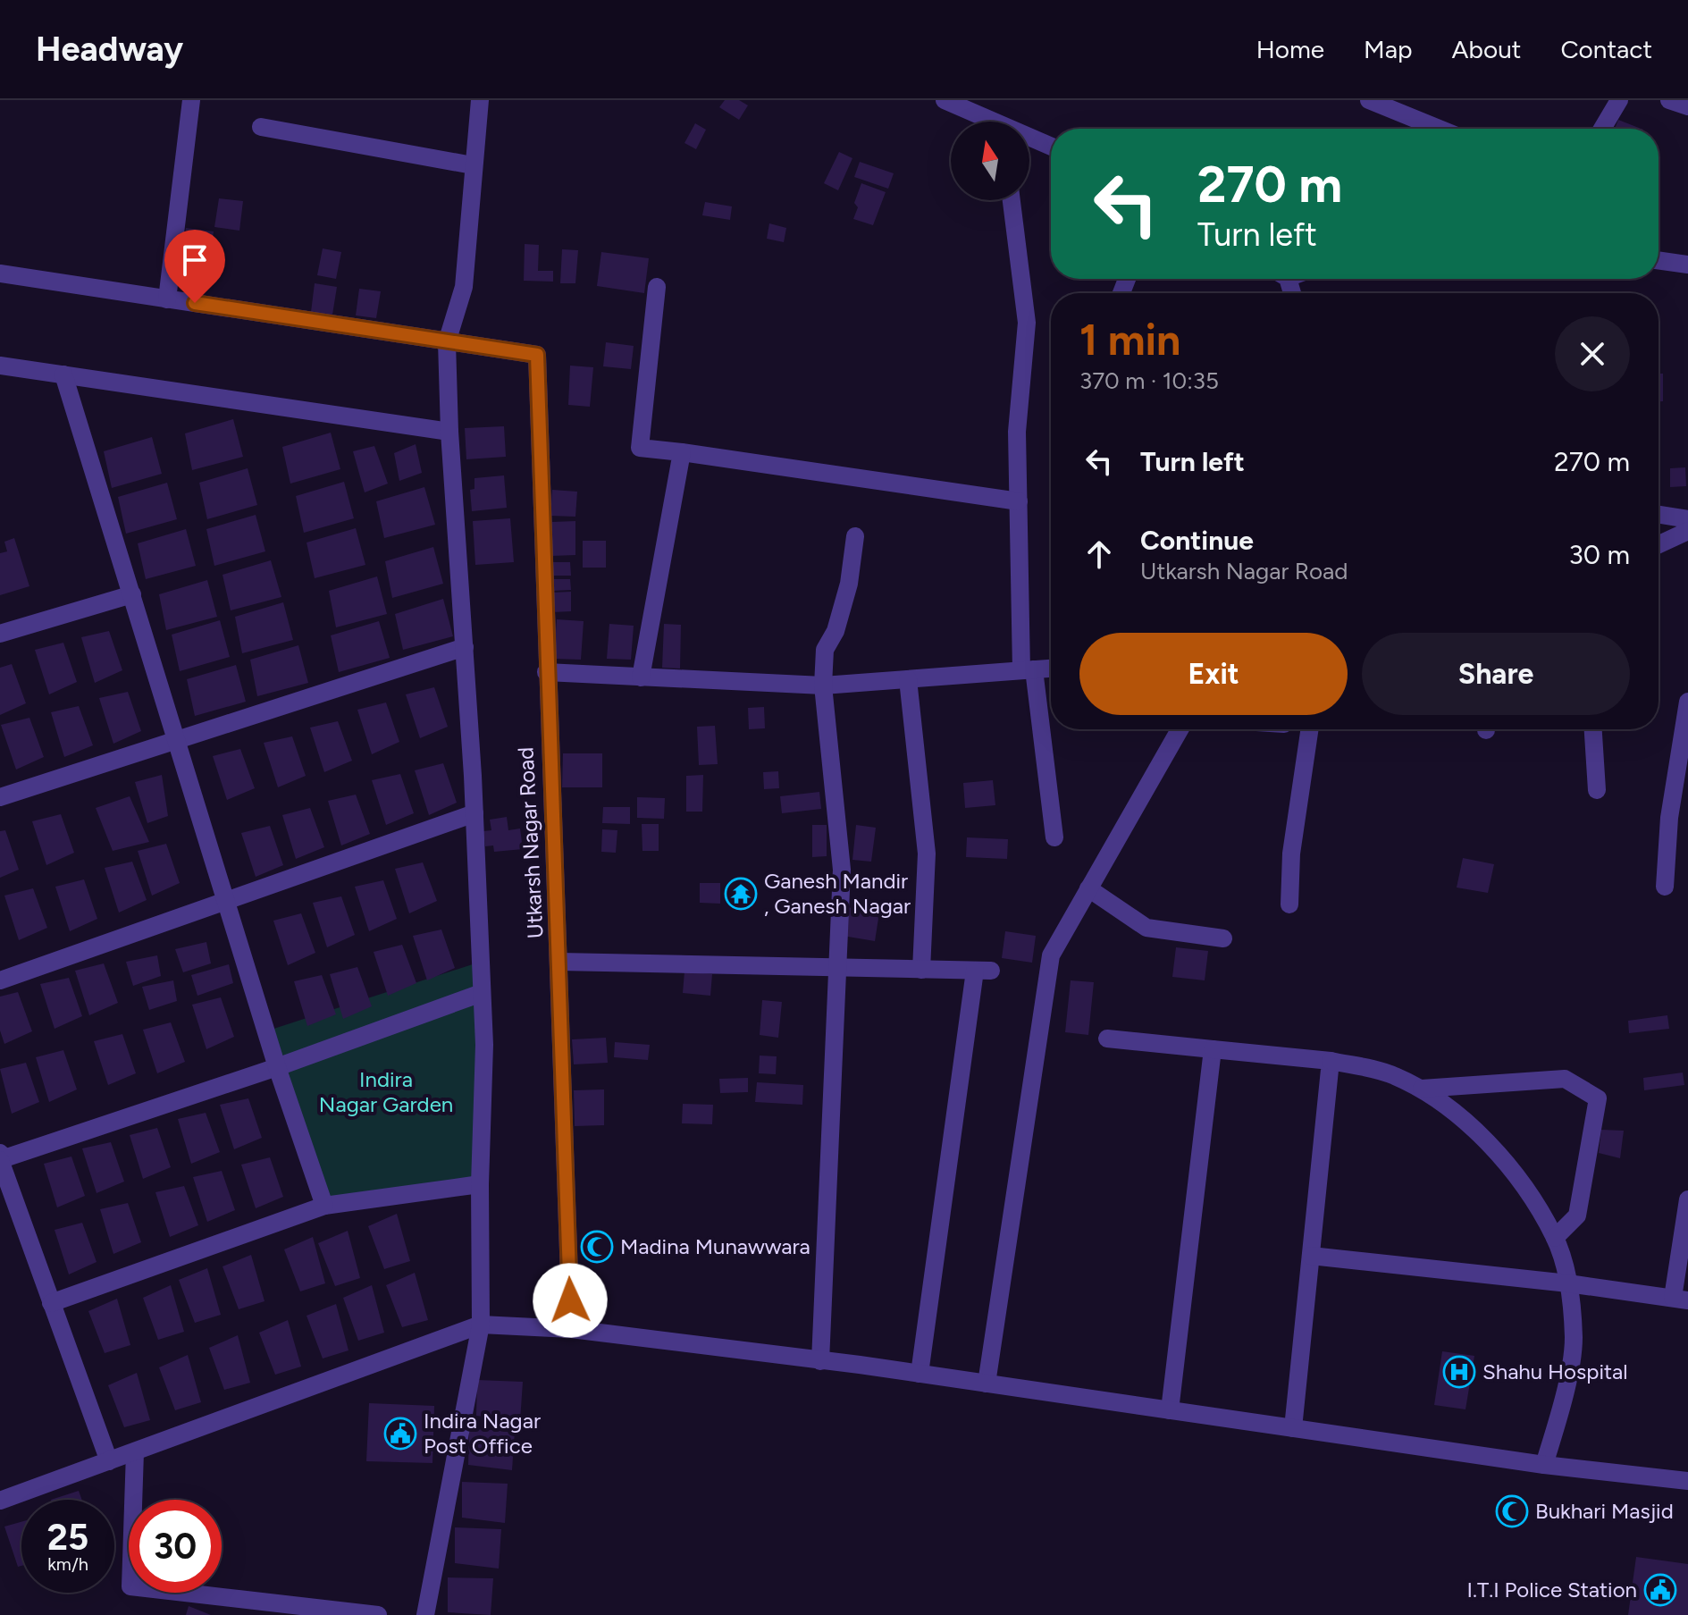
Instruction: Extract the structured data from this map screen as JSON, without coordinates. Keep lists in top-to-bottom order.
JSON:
{
  "streets": {
    "street": ["Utkarsh Nagar Road"]
  },
  "parks": ["Indira Nagar Garden"],
  "places": {
    "temple": ["Ganesh Mandir , Ganesh Nagar"],
    "mosque": ["Madina Munawwara", "Bukhari Masjid"],
    "hospital": ["Shahu Hospital"],
    "public building": ["Indira Nagar Post Office", "I.T.I Police Station"]
  },
  "north": "top",
  "page": {
    "header": "Headway",
    "nav": [
      "Home",
      "Map",
      "About",
      "Contact"
    ],
    "turn": ["270 m", "Turn left"],
    "heading": ["1 min", "370 m · 10:35"],
    "list": [
      {
        "name": "Turn left",
        "value": "270 m"
      },
      {
        "name": "Continue",
        "note": "Utkarsh Nagar Road",
        "value": "30 m"
      }
    ],
    "buttons": ["Exit", "Share"],
    "speed": "25 km/h",
    "limit": "30"
  }
}
